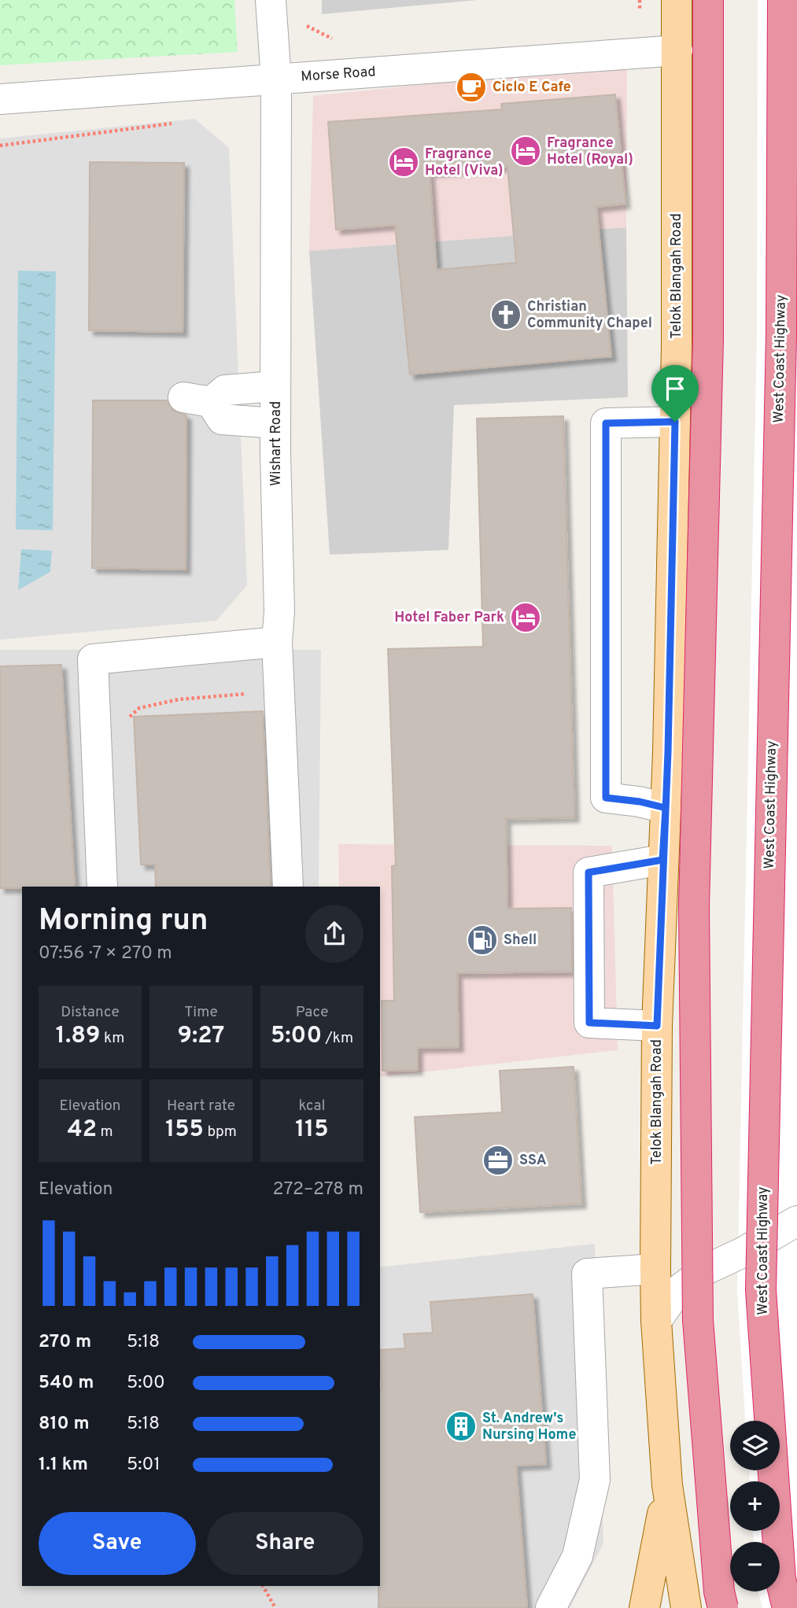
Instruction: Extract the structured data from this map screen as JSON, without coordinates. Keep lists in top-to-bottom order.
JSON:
{
  "streets": {
    "highway": ["West Coast Highway"],
    "main road": ["Telok Blangah Road"],
    "street": ["Morse Road", "Wishart Road"]
  },
  "crossings": [
    ["Morse Road", "Telok Blangah Road"],
    ["Morse Road", "Wishart Road"]
  ],
  "places": {
    "cafe": ["Ciclo E Cafe"],
    "hotel": ["Fragrance Hotel (Royal)", "Fragrance Hotel (Viva)", "Hotel Faber Park"],
    "church": ["Christian Community Chapel"],
    "fuel station": ["Shell"],
    "office": ["SSA"],
    "building": ["St. Andrew's Nursing Home"]
  },
  "page": {
    "heading": ["Morning run", "07:56 · 7 × 270 m"],
    "stats": [
      ["Distance", "1.89 km"],
      ["Time", "9:27"],
      ["Pace", "5:00 /km"],
      ["Elevation", "42 m"],
      ["Heart rate", "155 bpm"],
      ["kcal", "115"]
    ],
    "chart": ["Elevation", "272–278 m"],
    "list": [
      {
        "name": "270 m",
        "note": "5:18"
      },
      {
        "name": "540 m",
        "note": "5:00"
      },
      {
        "name": "810 m",
        "note": "5:18"
      },
      {
        "name": "1.1 km",
        "note": "5:01"
      }
    ],
    "map_buttons": ["+", "−"],
    "buttons": ["Save", "Share"]
  }
}
